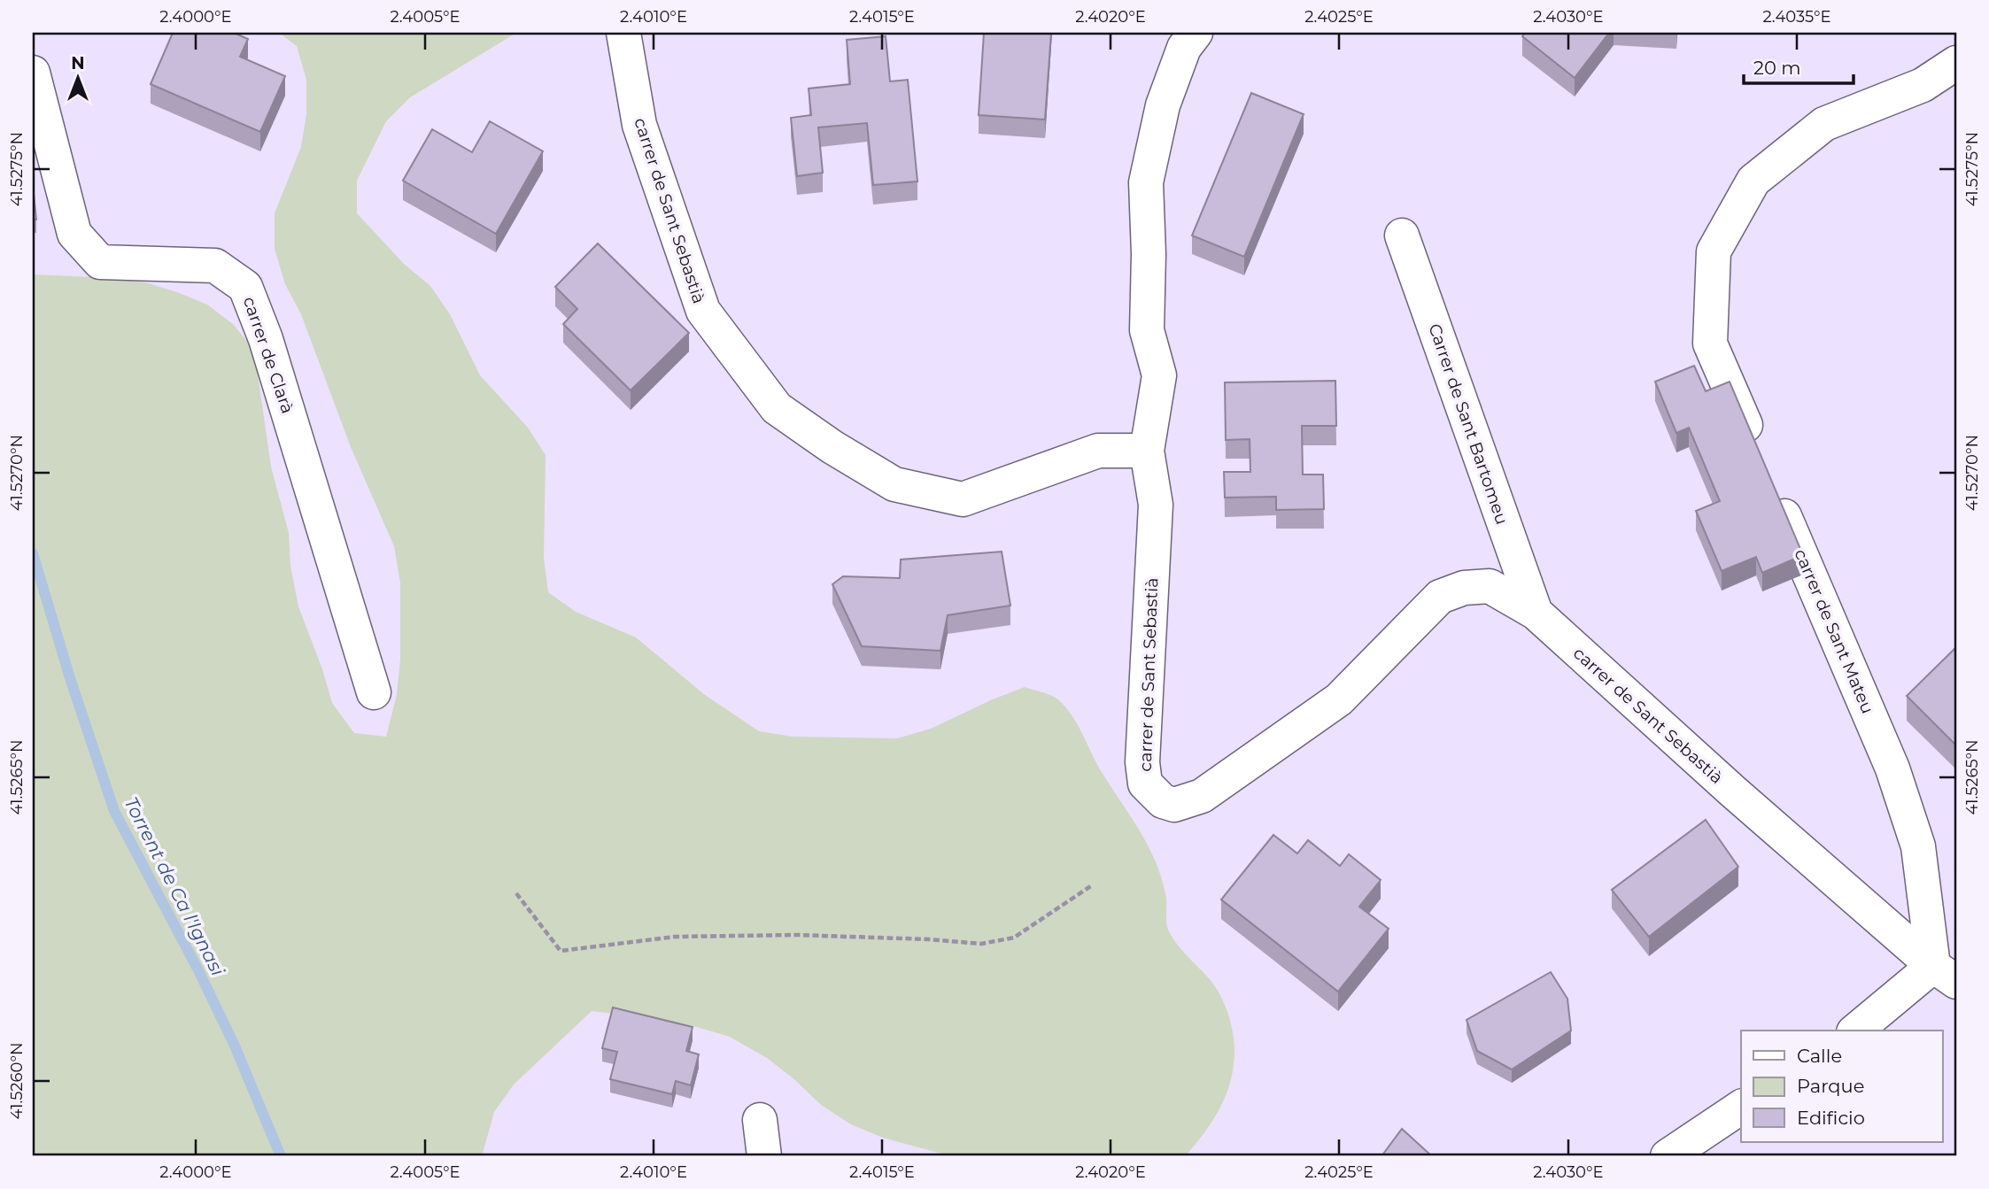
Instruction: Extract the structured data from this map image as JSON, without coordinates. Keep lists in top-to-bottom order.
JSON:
{
  "streets": {
    "street": [
      "carrer de Sant Sebastià",
      "carrer de Clarà",
      "Carrer de Sant Bartomeu",
      "carrer de Sant Mateu"
    ]
  },
  "crossings": [
    ["carrer de Sant Sebastià", "Carrer de Sant Bartomeu"],
    ["carrer de Sant Sebastià", "carrer de Sant Mateu"]
  ],
  "water": ["Torrent de Ca l'Ignasi"],
  "legend": ["Calle", "Parque", "Edificio"],
  "scale_bar": "20 m",
  "north": "top",
  "coordinates": [
    "2.4000°E",
    "2.4005°E",
    "2.4010°E",
    "2.4015°E",
    "2.4020°E",
    "2.4025°E",
    "2.4030°E",
    "2.4035°E",
    "41.5275°N",
    "41.5270°N",
    "41.5265°N",
    "41.5260°N"
  ]
}
